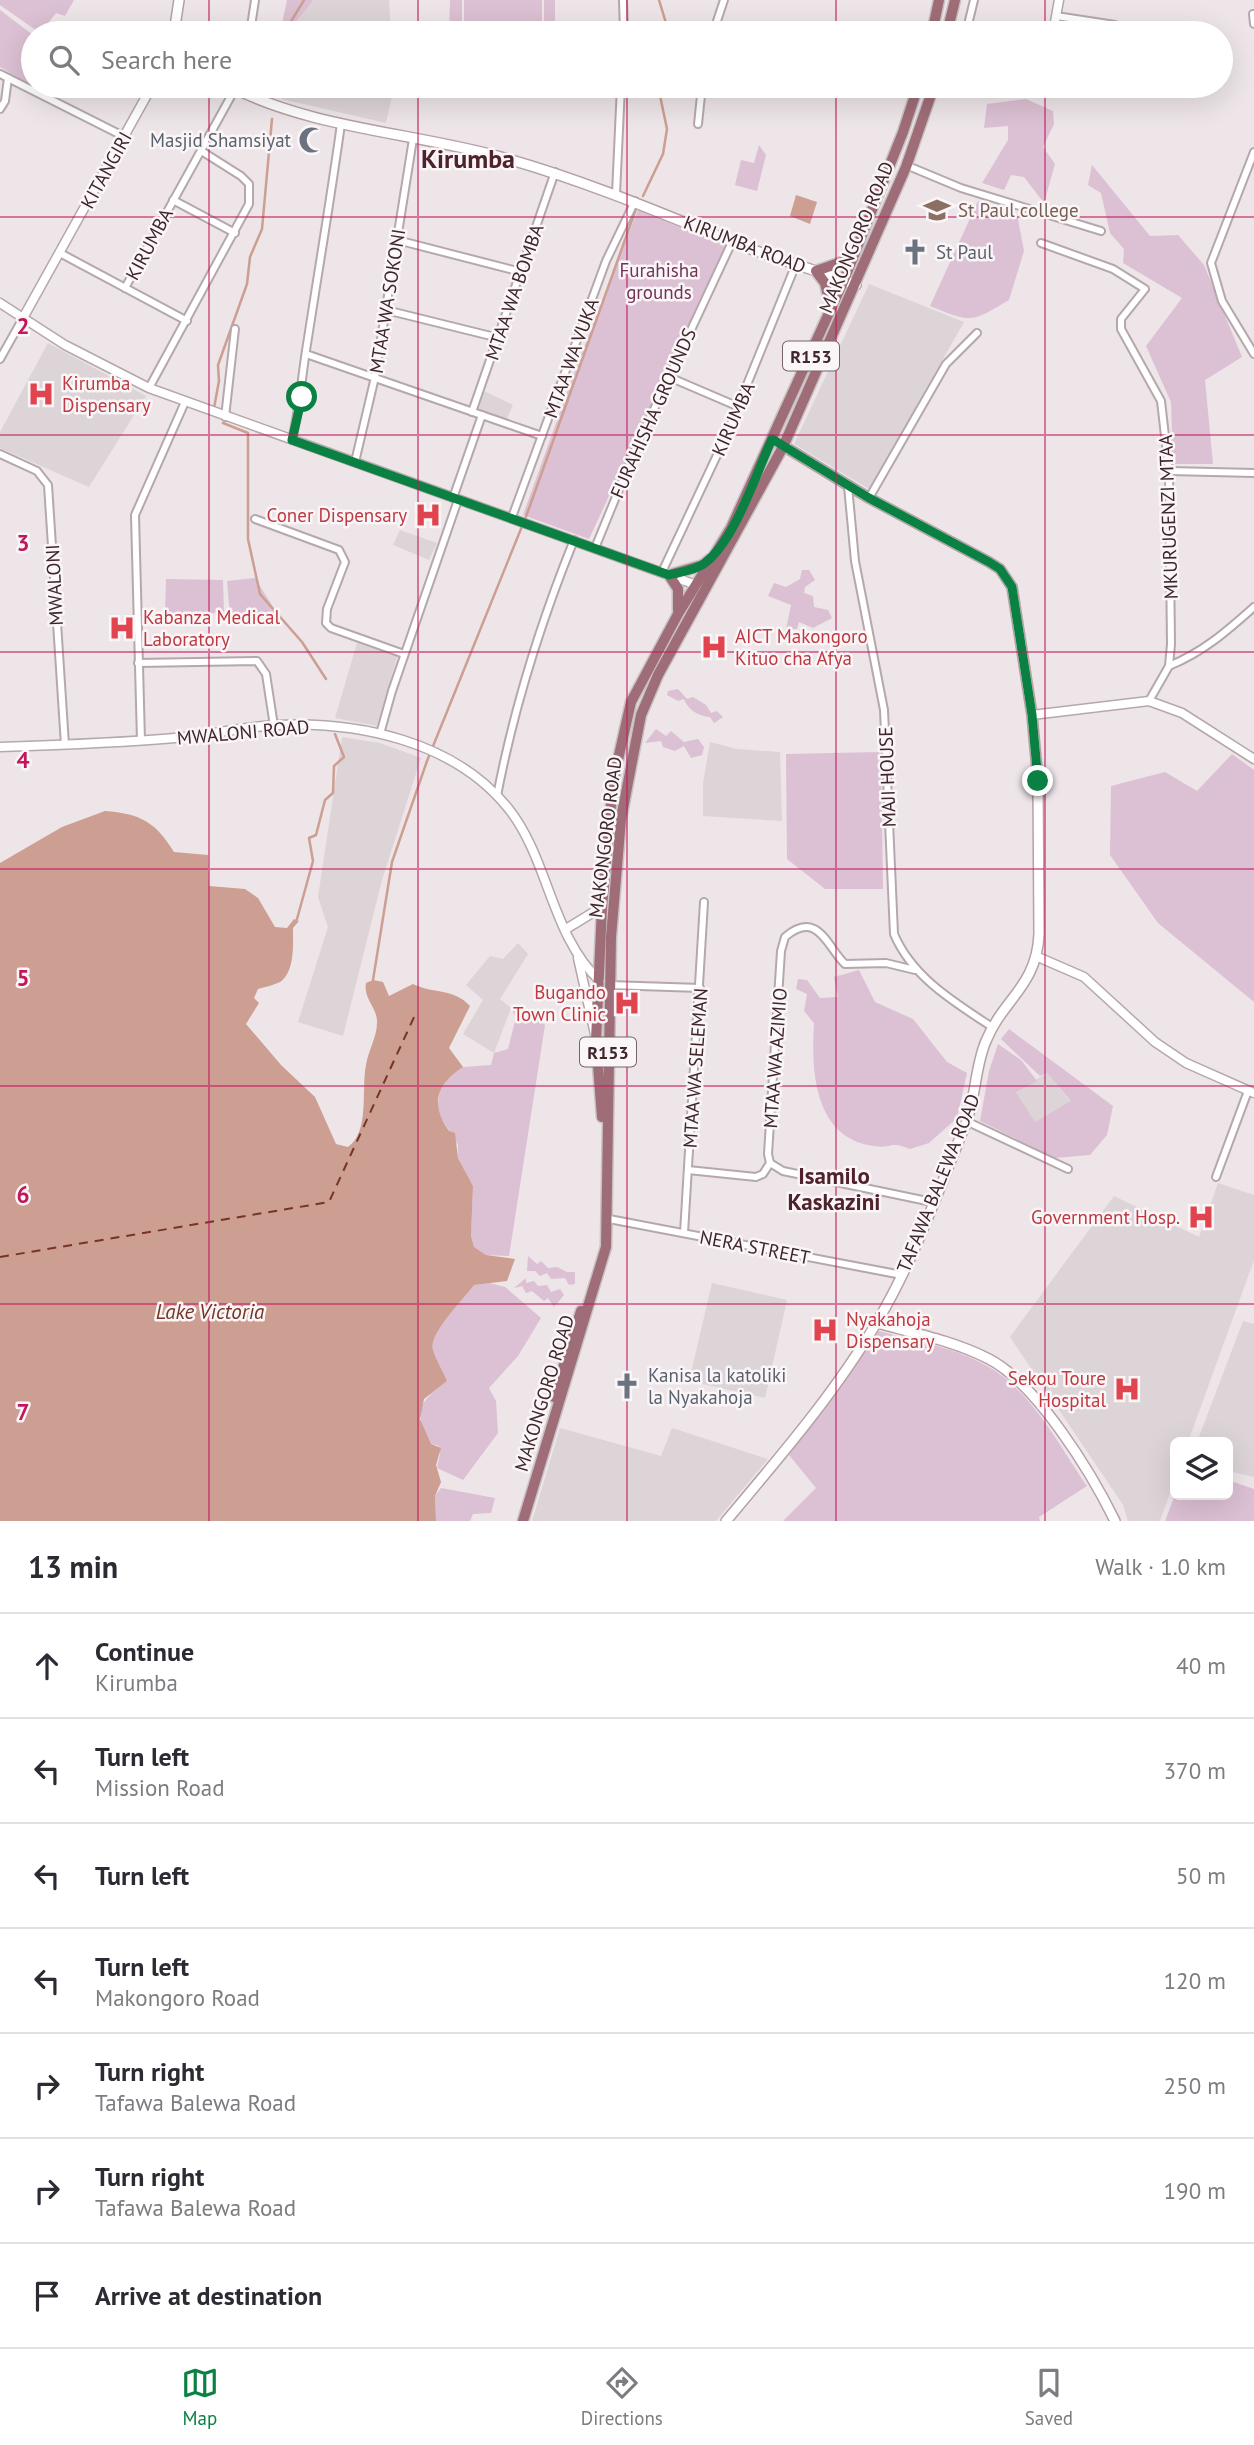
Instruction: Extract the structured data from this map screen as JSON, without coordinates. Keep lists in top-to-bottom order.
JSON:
{
  "streets": {
    "main road": [
      "MAKONGORO ROAD",
      "KIRUMBA ROAD",
      "R153",
      "TAFAWA BALEWA ROAD"
    ],
    "street": [
      "KITANGIRI",
      "KIRUMBA",
      "MTAA WA BOMBA",
      "MTAA WA SOKONI",
      "MTAA WA VUKA",
      "FURAHISHA GROUNDS",
      "MKURUGENZI MTAA",
      "MWALONI",
      "MWALONI ROAD",
      "MAJI HOUSE",
      "MTAA WA AZIMIO",
      "MTAA WA SELEMAN",
      "NERA STREET"
    ]
  },
  "crossings": [
    ["MAKONGORO ROAD", "KIRUMBA ROAD"],
    ["MAKONGORO ROAD", "MWALONI ROAD"],
    ["MAKONGORO ROAD", "TAFAWA BALEWA ROAD"],
    ["MAKONGORO ROAD", "NERA STREET"],
    ["KIRUMBA", "KIRUMBA ROAD"],
    ["KIRUMBA ROAD", "MTAA WA BOMBA"],
    ["KIRUMBA ROAD", "MTAA WA SOKONI"],
    ["KIRUMBA ROAD", "MTAA WA VUKA"],
    ["KIRUMBA ROAD", "FURAHISHA GROUNDS"],
    ["MWALONI", "MWALONI ROAD"],
    ["MAJI HOUSE", "MTAA WA AZIMIO"],
    ["MAJI HOUSE", "TAFAWA BALEWA ROAD"],
    ["MTAA WA SELEMAN", "NERA STREET"],
    ["TAFAWA BALEWA ROAD", "NERA STREET"]
  ],
  "districts": ["Kirumba", "Isamilo Kaskazini"],
  "water": ["Lake Victoria"],
  "parks": ["Furahisha grounds"],
  "places": {
    "mosque": ["Masjid Shamsiyat"],
    "school or university": ["St Paul college"],
    "church": ["St Paul", "Kanisa la katoliki la Nyakahoja"],
    "hospital": [
      "Kirumba Dispensary",
      "Coner Dispensary",
      "Kabanza Medical Laboratory",
      "AICT Makongoro Kituo cha Afya",
      "Bugando Town Clinic",
      "Government Hosp.",
      "Nyakahoja Dispensary",
      "Sekou Toure Hospital"
    ]
  },
  "page": {
    "search": "Search here",
    "heading": ["13 min", "Walk · 1.0 km"],
    "list": [
      ["Continue", "Kirumba", "40 m"],
      ["Turn left", "Mission Road", "370 m"],
      ["Turn left", "50 m"],
      ["Turn left", "Makongoro Road", "120 m"],
      ["Turn right", "Tafawa Balewa Road", "250 m"],
      ["Turn right", "Tafawa Balewa Road", "190 m"],
      "Arrive at destination"
    ],
    "nav": ["Map", "Directions", "Saved"]
  },
  "grid": {
    "rows": [
      "2",
      "3",
      "4",
      "5",
      "6",
      "7"
    ]
  }
}
